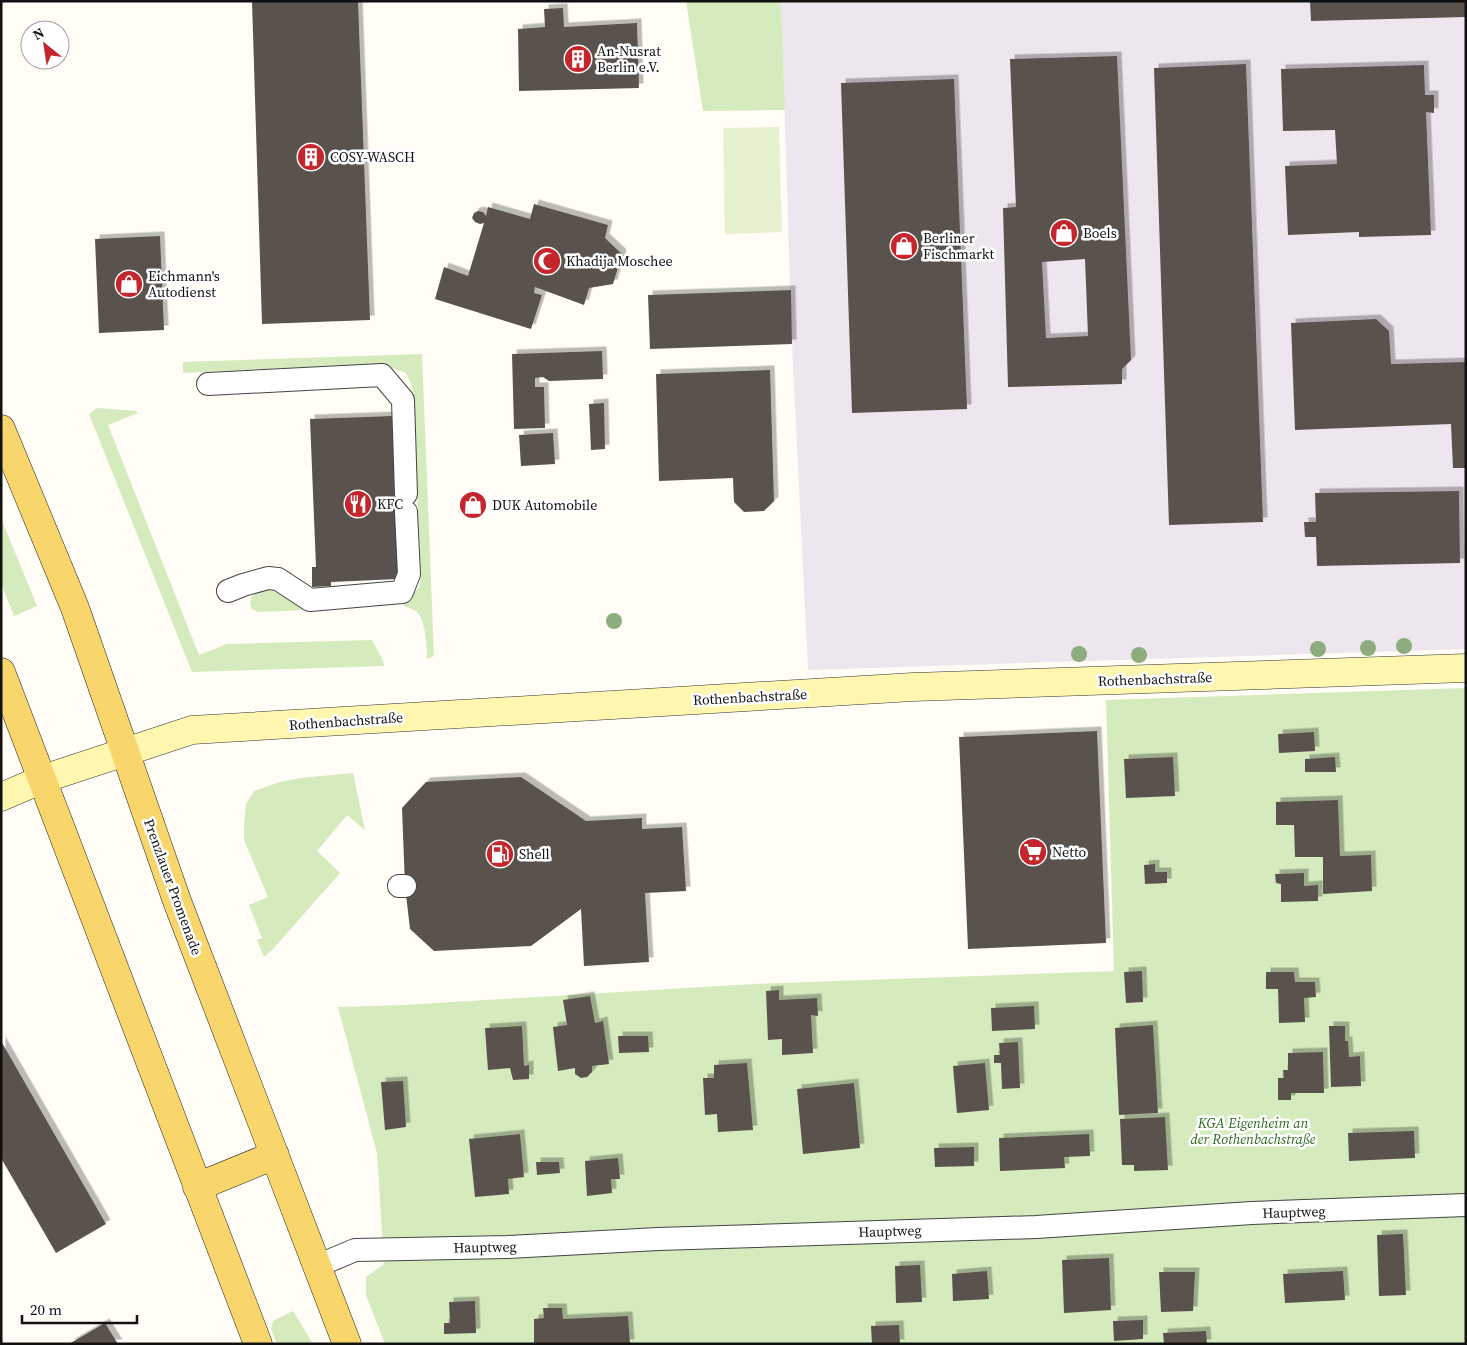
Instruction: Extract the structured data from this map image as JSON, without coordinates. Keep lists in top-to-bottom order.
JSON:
{
  "streets": {
    "main road": ["Rothenbachstraße", "Prenzlauer Promenade"],
    "lane": ["Hauptweg"]
  },
  "crossings": [
    ["Rothenbachstraße", "Prenzlauer Promenade"],
    ["Prenzlauer Promenade", "Hauptweg"]
  ],
  "parks": ["KGA Eigenheim an der Rothenbachstraße"],
  "places": {
    "building": ["An-Nusrat Berlin e.V.", "COSY-WASCH"],
    "shop": [
      "Boels",
      "Berliner Fischmarkt",
      "Eichmann's Autodienst",
      "DUK Automobile"
    ],
    "mosque": ["Khadija Moschee"],
    "restaurant": ["KFC"],
    "supermarket": ["Netto"],
    "fuel station": ["Shell"]
  },
  "scale_bar": "20 m",
  "north": "top left"
}
